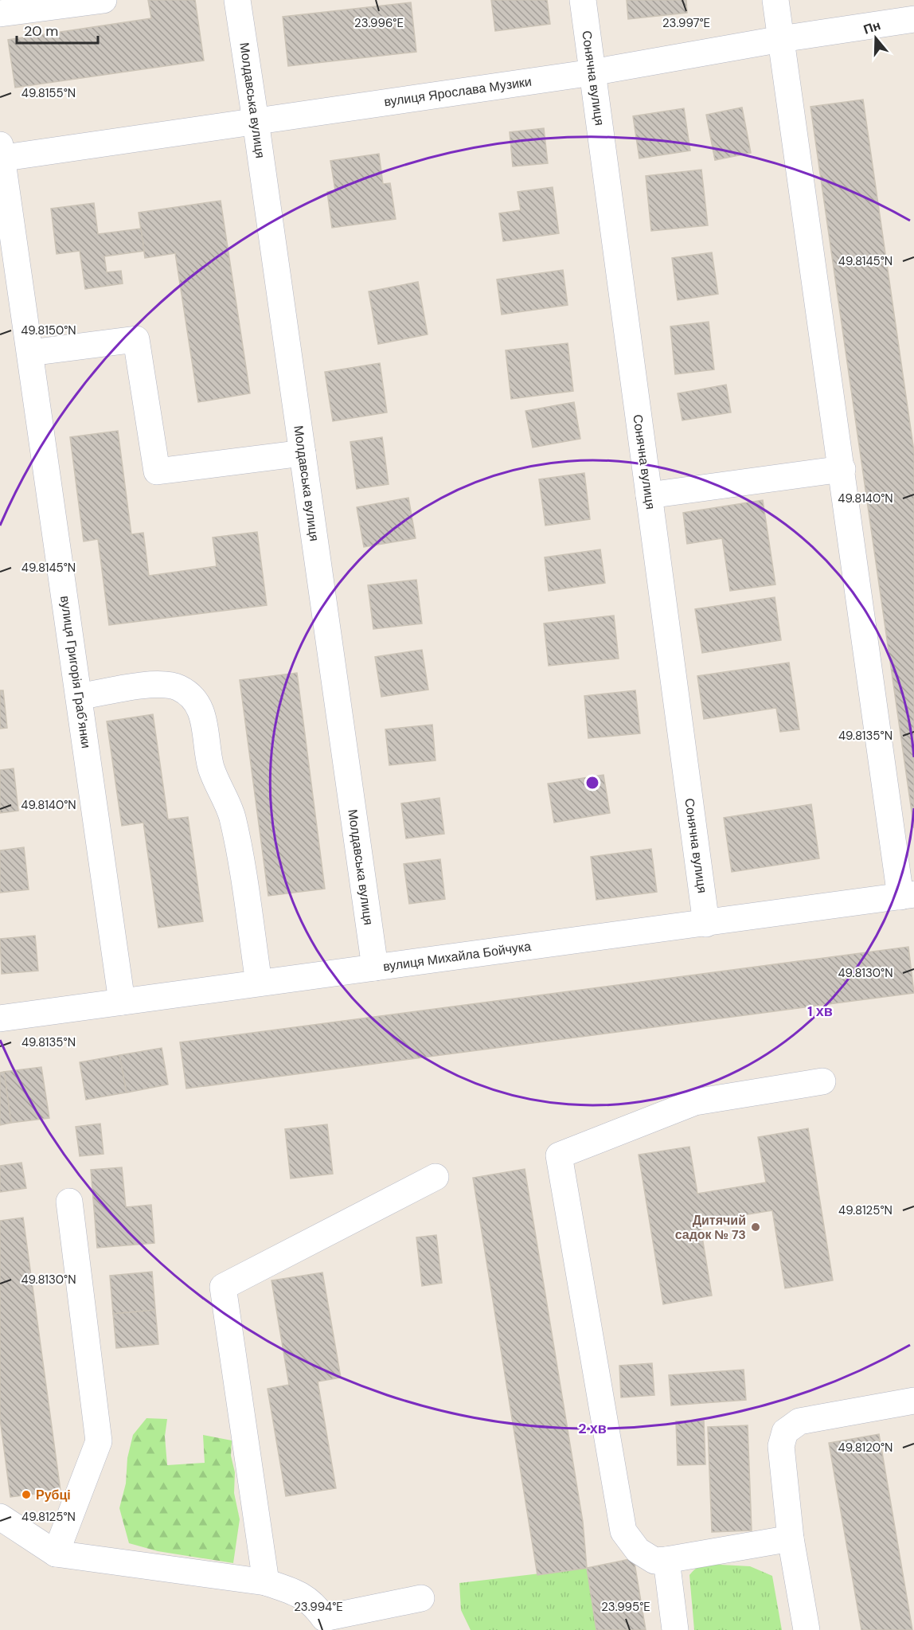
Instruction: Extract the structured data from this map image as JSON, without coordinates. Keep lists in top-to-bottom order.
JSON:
{
  "streets": {
    "street": [
      "Сонячна вулиця",
      "вулиця Ярослава Музики",
      "Молдавська вулиця",
      "вулиця Григорія Грабʼянки",
      "вулиця Михайла Бойчука"
    ]
  },
  "crossings": [
    ["Сонячна вулиця", "вулиця Ярослава Музики"],
    ["Сонячна вулиця", "вулиця Михайла Бойчука"],
    ["вулиця Ярослава Музики", "Молдавська вулиця"],
    ["вулиця Ярослава Музики", "вулиця Григорія Грабʼянки"],
    ["Молдавська вулиця", "вулиця Михайла Бойчука"],
    ["вулиця Григорія Грабʼянки", "вулиця Михайла Бойчука"]
  ],
  "places": ["Дитячий садок № 73", "Рубці"],
  "scale_bar": "20 m",
  "north": "top",
  "coordinates": [
    "23.996°E",
    "23.997°E",
    "49.8155°N",
    "49.8145°N",
    "49.8150°N",
    "49.8140°N",
    "49.8135°N",
    "49.8130°N",
    "49.8125°N",
    "49.8120°N",
    "23.994°E",
    "23.995°E"
  ],
  "rings": ["1 хв", "2 хв"]
}
